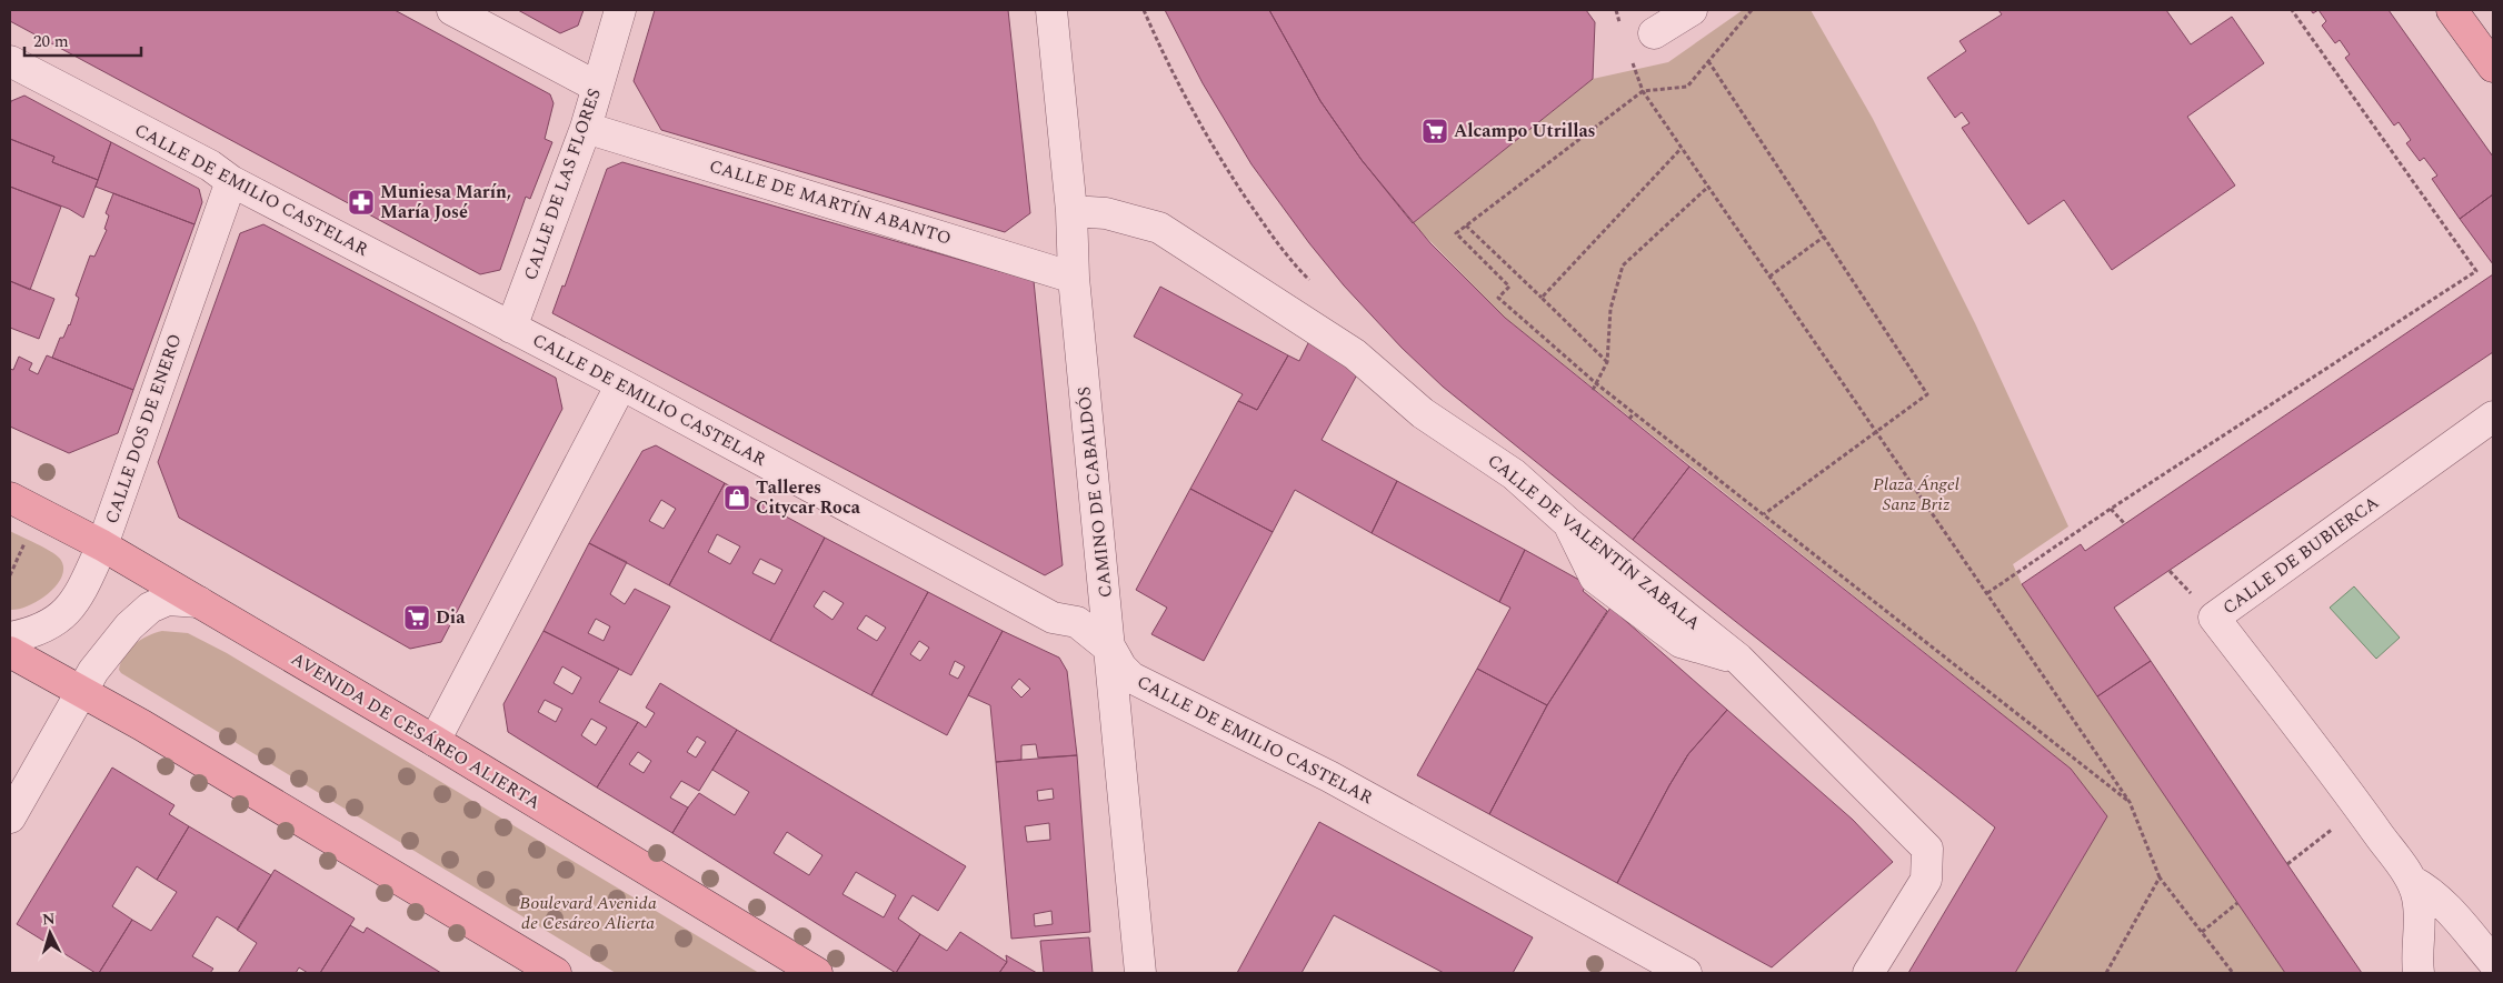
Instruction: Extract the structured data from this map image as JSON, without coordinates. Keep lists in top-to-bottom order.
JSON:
{
  "streets": {
    "main road": ["AVENIDA DE CESÁREO ALIERTA"],
    "street": [
      "CALLE DE LAS FLORES",
      "CALLE DE EMILIO CASTELAR",
      "CALLE DE MARTÍN ABANTO",
      "CALLE DOS DE ENERO",
      "CAMINO DE CABALDÓS",
      "CALLE DE VALENTÍN ZABALA",
      "CALLE DE BUBIERCA"
    ]
  },
  "crossings": [
    ["CALLE DE LAS FLORES", "CALLE DE EMILIO CASTELAR"],
    ["CALLE DE LAS FLORES", "CALLE DE MARTÍN ABANTO"],
    ["CALLE DE EMILIO CASTELAR", "CALLE DOS DE ENERO"],
    ["CALLE DE EMILIO CASTELAR", "CAMINO DE CABALDÓS"],
    ["CALLE DE MARTÍN ABANTO", "CAMINO DE CABALDÓS"],
    ["CALLE DOS DE ENERO", "AVENIDA DE CESÁREO ALIERTA"],
    ["CAMINO DE CABALDÓS", "CALLE DE VALENTÍN ZABALA"]
  ],
  "parks": ["Plaza Ángel Sanz Briz", "Boulevard Avenida de Cesáreo Alierta"],
  "places": {
    "supermarket": ["Alcampo Utrillas", "Dia"],
    "pharmacy": ["Muniesa Marín, María José"],
    "shop": ["Talleres Citycar Roca"]
  },
  "scale_bar": "20 m",
  "north": "top"
}
